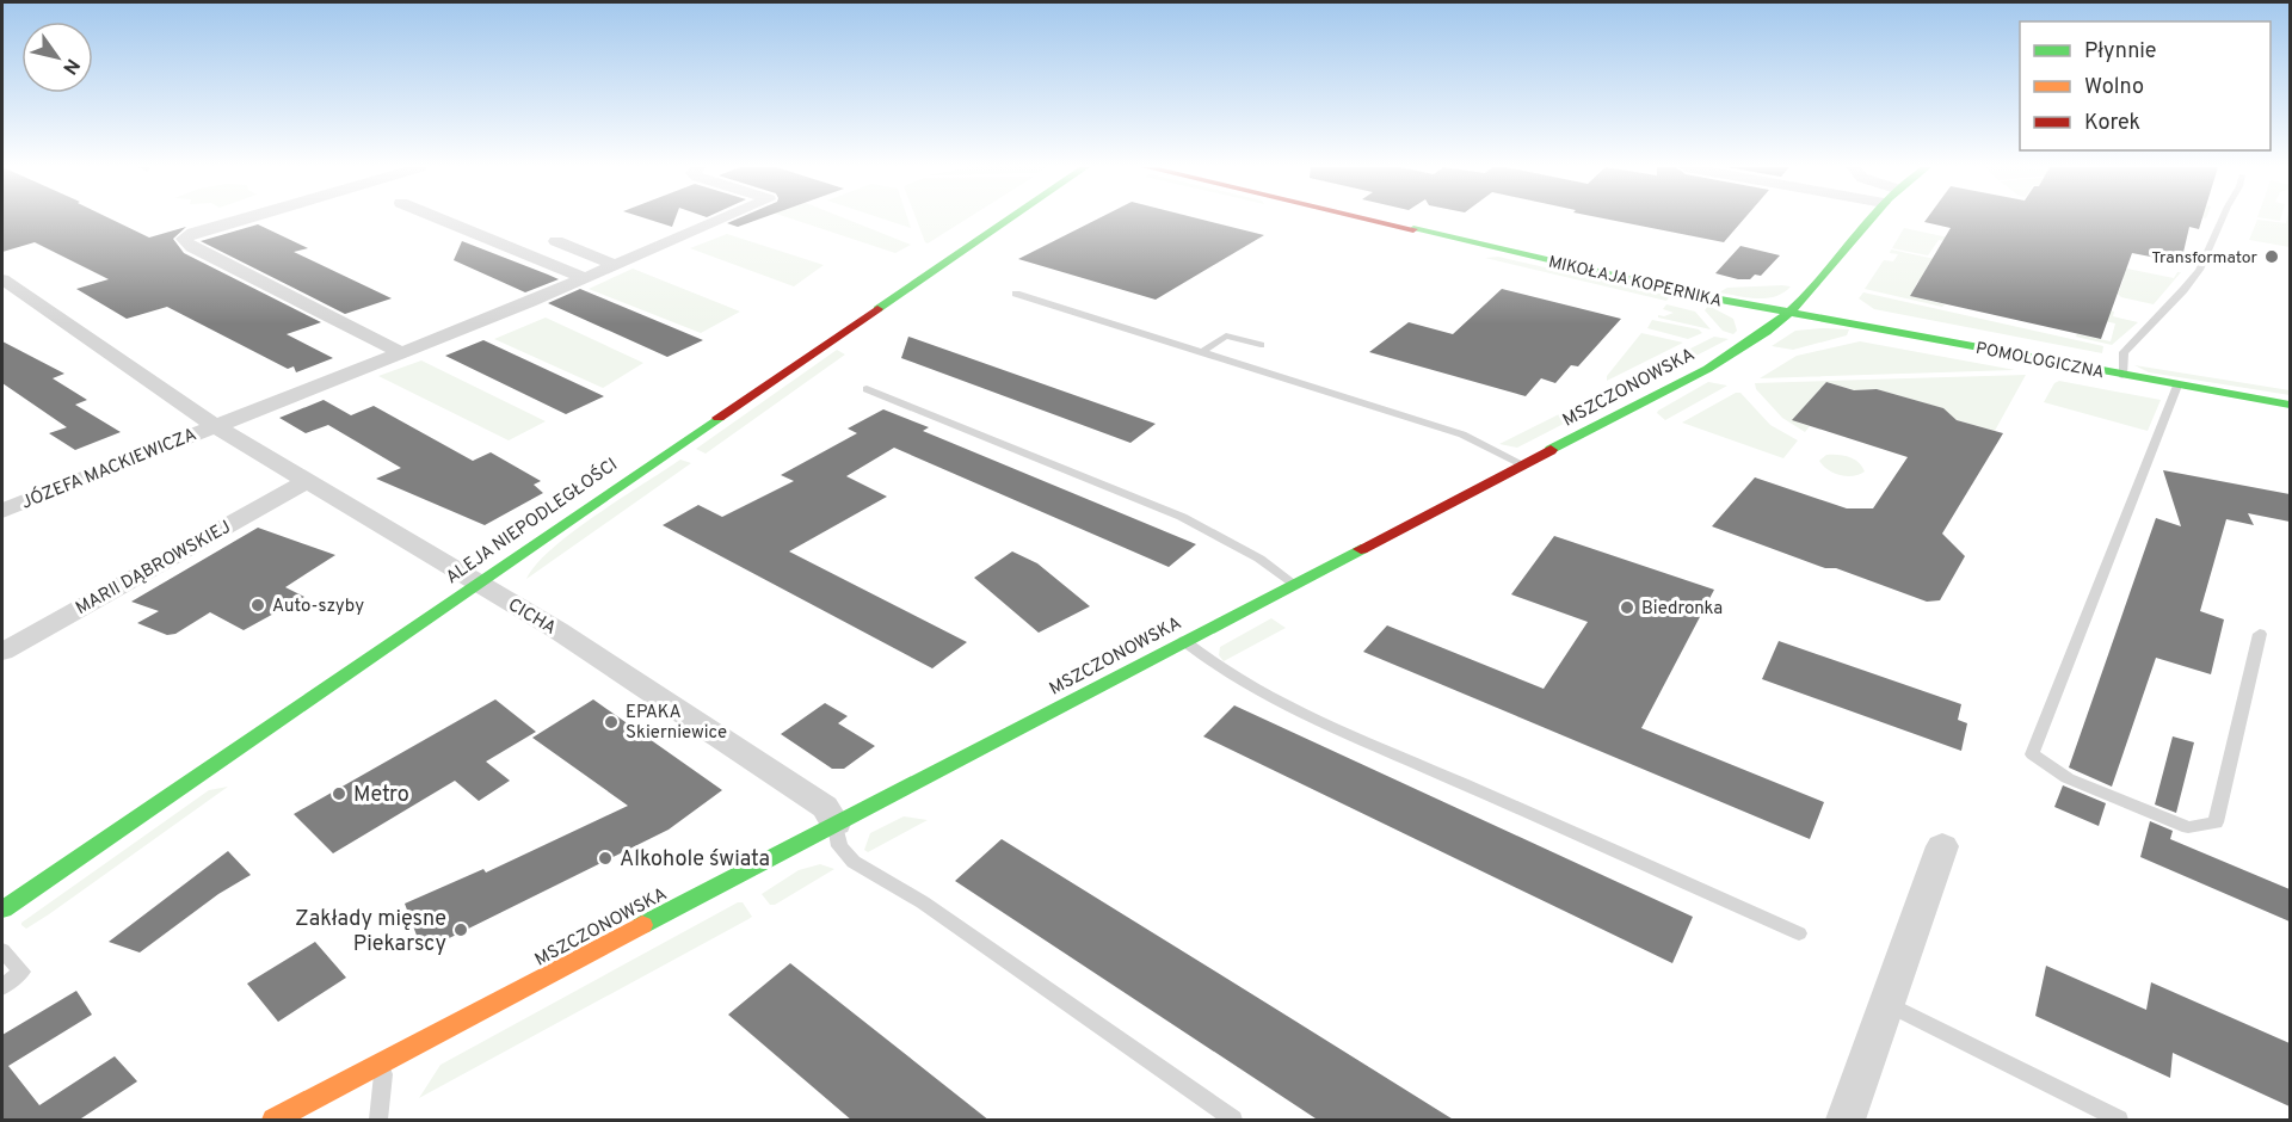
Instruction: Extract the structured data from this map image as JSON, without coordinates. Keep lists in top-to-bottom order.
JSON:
{
  "streets": {
    "street": [
      "MIKOŁAJA KOPERNIKA",
      "POMOLOGICZNA",
      "MSZCZONOWSKA",
      "JÓZEFA MACKIEWICZA",
      "ALEJA NIEPODLEGŁOŚCI",
      "MARII DĄBROWSKIEJ",
      "CICHA"
    ]
  },
  "crossings": [
    ["MIKOŁAJA KOPERNIKA", "POMOLOGICZNA"],
    ["MIKOŁAJA KOPERNIKA", "MSZCZONOWSKA"],
    ["POMOLOGICZNA", "MSZCZONOWSKA"],
    ["MSZCZONOWSKA", "CICHA"],
    ["JÓZEFA MACKIEWICZA", "CICHA"],
    ["ALEJA NIEPODLEGŁOŚCI", "CICHA"],
    ["MARII DĄBROWSKIEJ", "CICHA"]
  ],
  "places": [
    "Transformator",
    "Auto-szyby",
    "Biedronka",
    "EPAKA Skierniewice",
    "Metro",
    "Alkohole świata",
    "Zakłady mięsne Piekarscy"
  ],
  "legend": ["Płynnie", "Wolno", "Korek"],
  "north": "bottom right"
}
